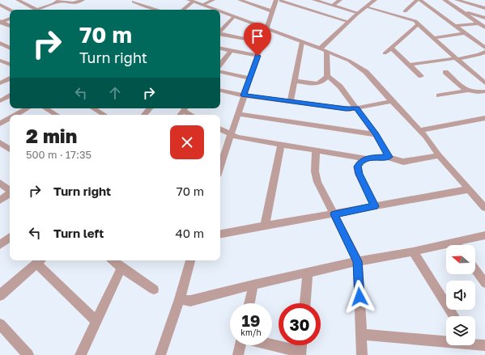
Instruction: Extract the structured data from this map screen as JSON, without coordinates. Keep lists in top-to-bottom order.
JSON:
{
  "north": "left",
  "page": {
    "turn": ["70 m", "Turn right"],
    "heading": ["2 min", "500 m · 17:35"],
    "list": [
      {
        "name": "Turn right",
        "value": "70 m"
      },
      {
        "name": "Turn left",
        "value": "40 m"
      }
    ],
    "speed": "19 km/h",
    "limit": "30"
  }
}
